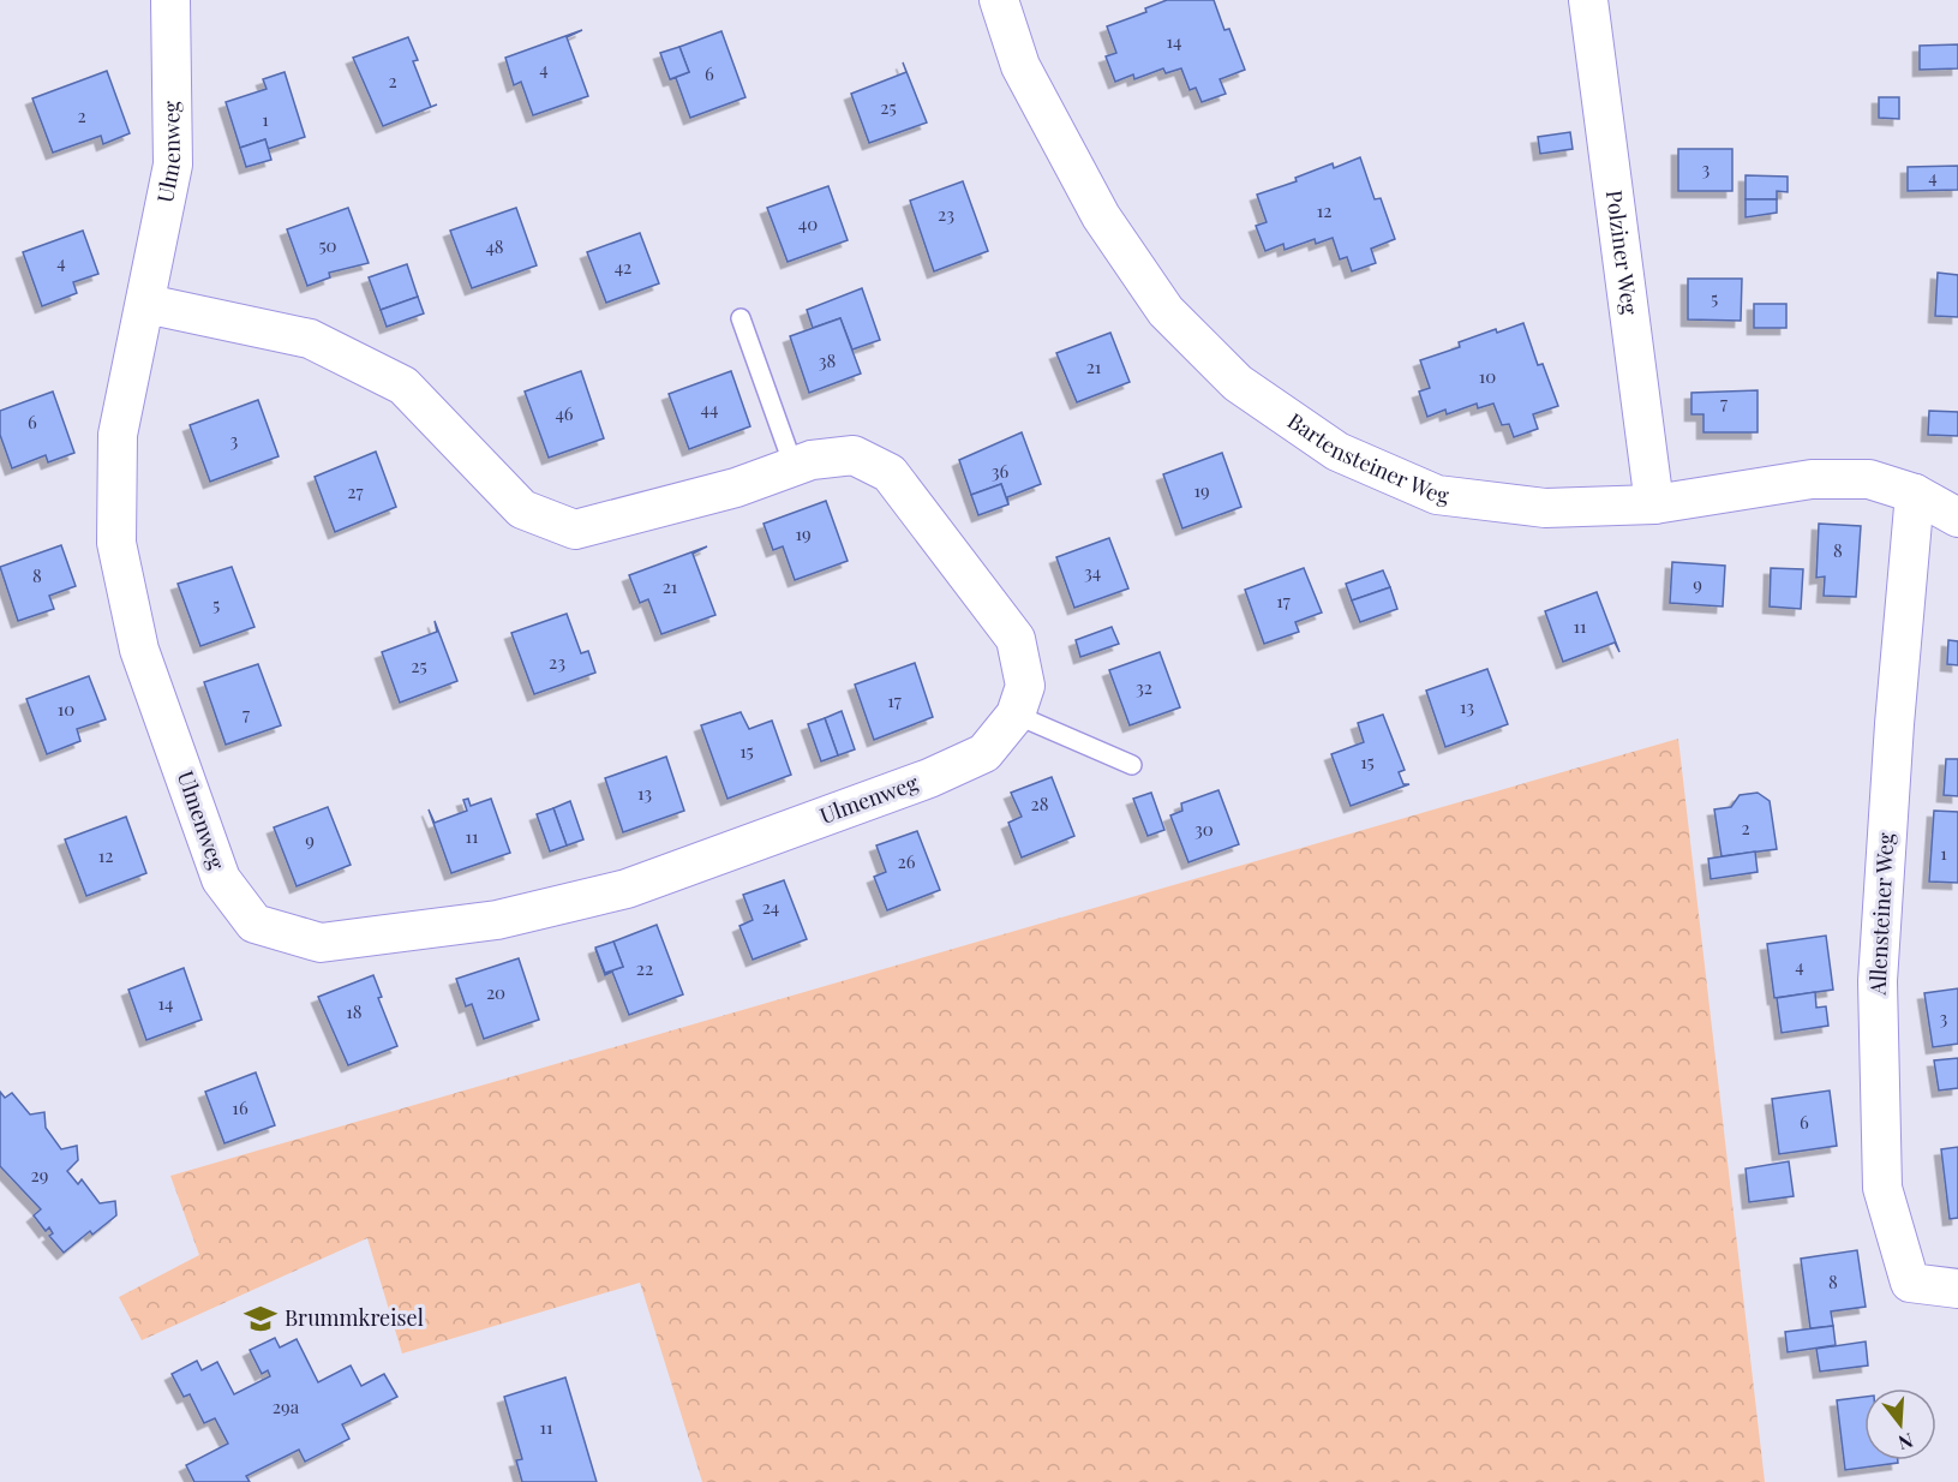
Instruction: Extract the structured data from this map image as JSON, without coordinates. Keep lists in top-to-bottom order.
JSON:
{
  "streets": {
    "street": [
      "Ulmenweg",
      "Polziner Weg",
      "Bartensteiner Weg",
      "Allensteiner Weg"
    ]
  },
  "crossings": [
    ["Polziner Weg", "Bartensteiner Weg"],
    ["Bartensteiner Weg", "Allensteiner Weg"]
  ],
  "places": {
    "school or university": ["Brummkreisel"]
  },
  "house_numbers": [
    "14",
    "4",
    "6",
    "2",
    "25",
    "2",
    "1",
    "3",
    "4",
    "12",
    "23",
    "40",
    "50",
    "48",
    "4",
    "42",
    "5",
    "38",
    "21",
    "10",
    "7",
    "44",
    "46",
    "6",
    "3",
    "36",
    "19",
    "27",
    "19",
    "8",
    "34",
    "8",
    "9",
    "21",
    "17",
    "5",
    "11",
    "23",
    "25",
    "32",
    "17",
    "13",
    "10",
    "7",
    "15",
    "15",
    "13",
    "28",
    "2",
    "30",
    "11",
    "9",
    "1",
    "12",
    "26",
    "24",
    "4",
    "22",
    "20",
    "14",
    "18",
    "3",
    "16",
    "6",
    "29",
    "8",
    "29a",
    "11"
  ],
  "north": "bottom"
}
